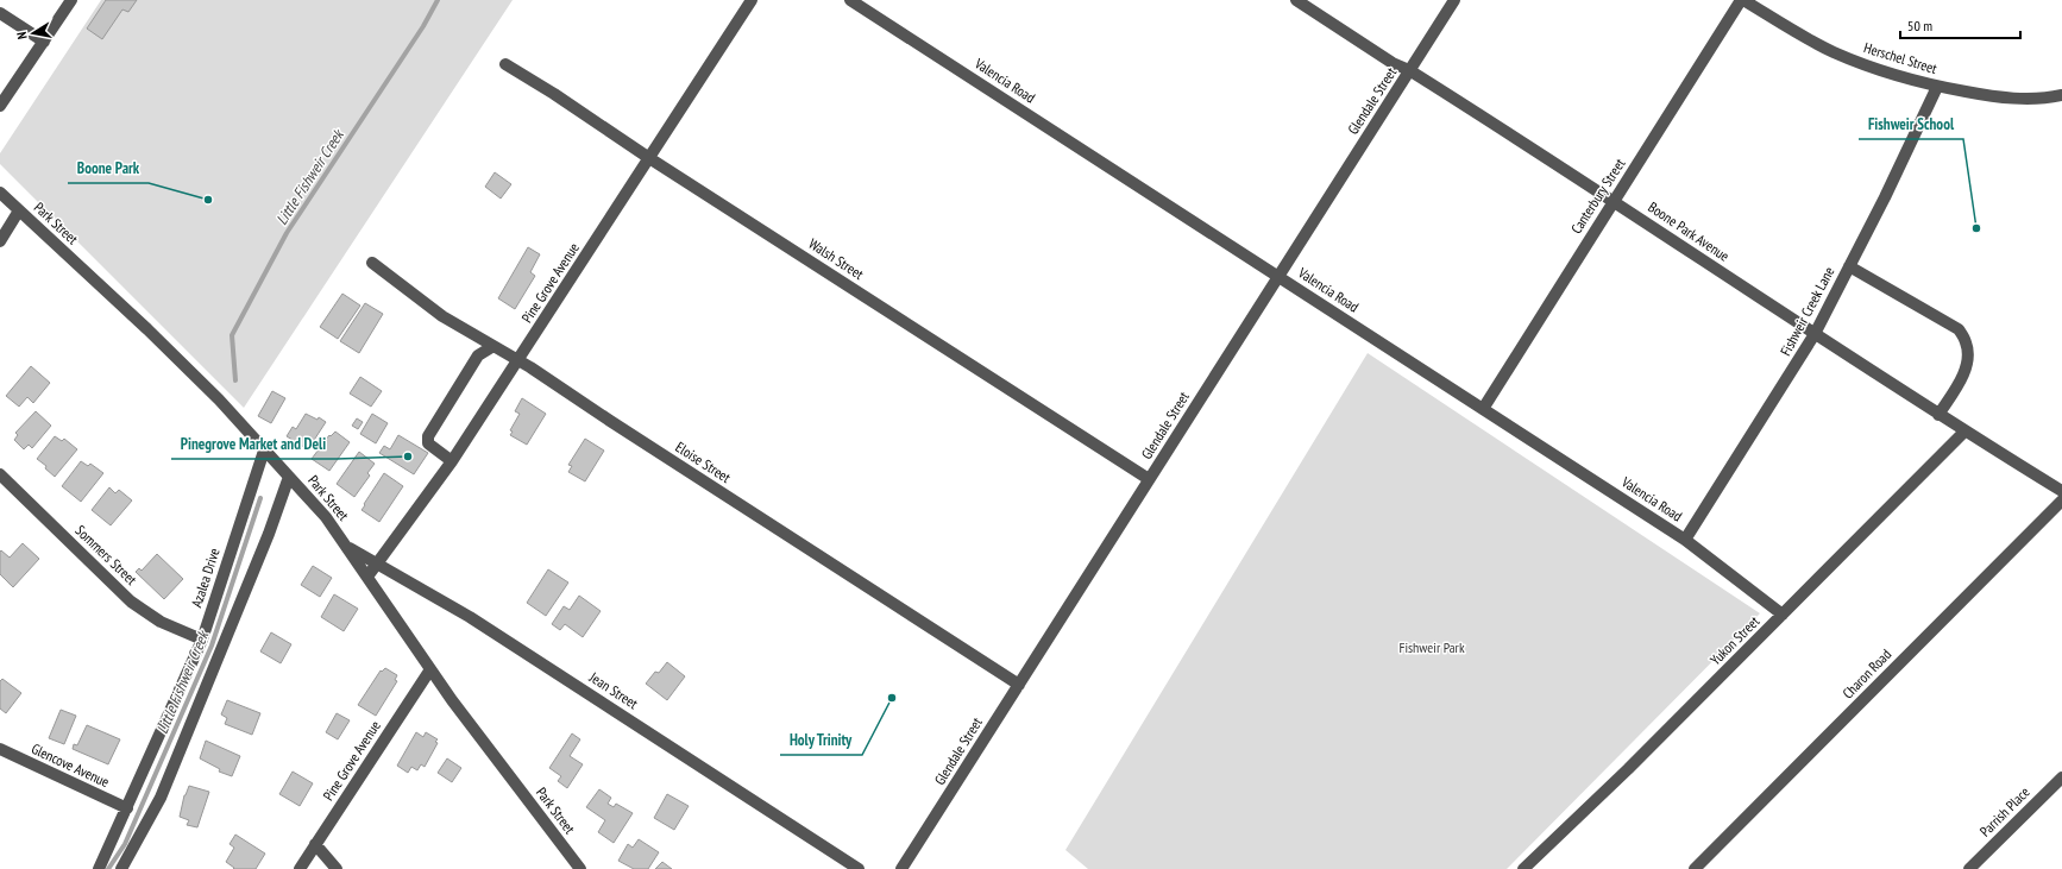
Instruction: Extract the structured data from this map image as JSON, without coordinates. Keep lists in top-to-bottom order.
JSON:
{
  "streets": {
    "street": [
      "Herschel Street",
      "Valencia Road",
      "Glendale Street",
      "Canterbury Street",
      "Park Street",
      "Boone Park Avenue",
      "Walsh Street",
      "Pine Grove Avenue",
      "Fishweir Creek Lane",
      "Eloise Street",
      "Sommers Street",
      "Azalea Drive",
      "Yukon Street",
      "Charon Road",
      "Jean Street",
      "Glencove Avenue",
      "Parrish Place"
    ]
  },
  "crossings": [
    ["Herschel Street", "Canterbury Street"],
    ["Herschel Street", "Fishweir Creek Lane"],
    ["Valencia Road", "Glendale Street"],
    ["Valencia Road", "Canterbury Street"],
    ["Valencia Road", "Fishweir Creek Lane"],
    ["Valencia Road", "Yukon Street"],
    ["Glendale Street", "Boone Park Avenue"],
    ["Glendale Street", "Walsh Street"],
    ["Glendale Street", "Eloise Street"],
    ["Canterbury Street", "Boone Park Avenue"],
    ["Park Street", "Pine Grove Avenue"],
    ["Park Street", "Azalea Drive"],
    ["Park Street", "Jean Street"],
    ["Boone Park Avenue", "Fishweir Creek Lane"],
    ["Boone Park Avenue", "Yukon Street"],
    ["Walsh Street", "Pine Grove Avenue"],
    ["Pine Grove Avenue", "Eloise Street"],
    ["Pine Grove Avenue", "Jean Street"],
    ["Sommers Street", "Azalea Drive"],
    ["Azalea Drive", "Glencove Avenue"]
  ],
  "water": ["Little Fishweir Creek"],
  "parks": ["Fishweir Park"],
  "places": [
    "Boone Park",
    "Fishweir School",
    "Pinegrove Market and Deli",
    "Holy Trinity"
  ],
  "scale_bar": "50 m",
  "north": "left"
}
